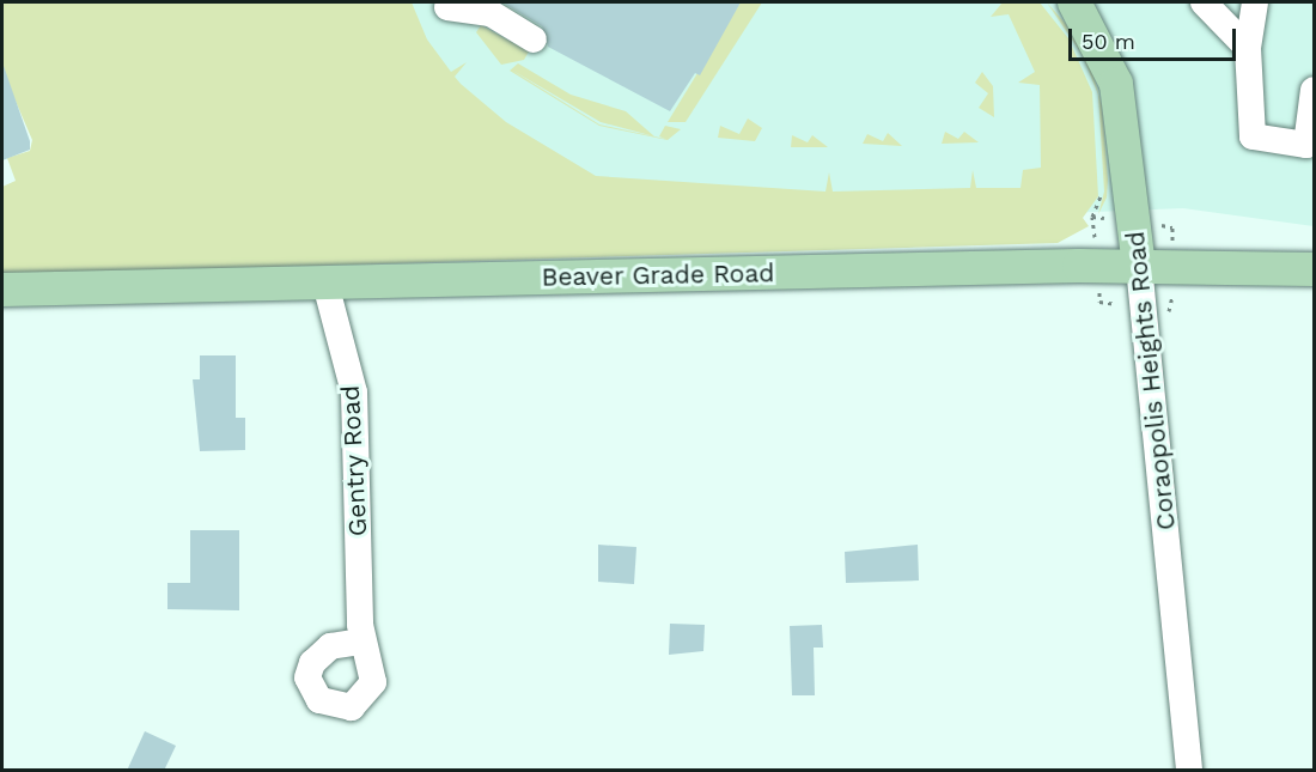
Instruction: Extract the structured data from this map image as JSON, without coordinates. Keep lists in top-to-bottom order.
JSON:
{
  "streets": {
    "main road": ["Beaver Grade Road", "Coraopolis Heights Road"],
    "street": ["Gentry Road"]
  },
  "crossings": [
    ["Beaver Grade Road", "Coraopolis Heights Road"],
    ["Beaver Grade Road", "Gentry Road"]
  ],
  "scale_bar": "50 m"
}
